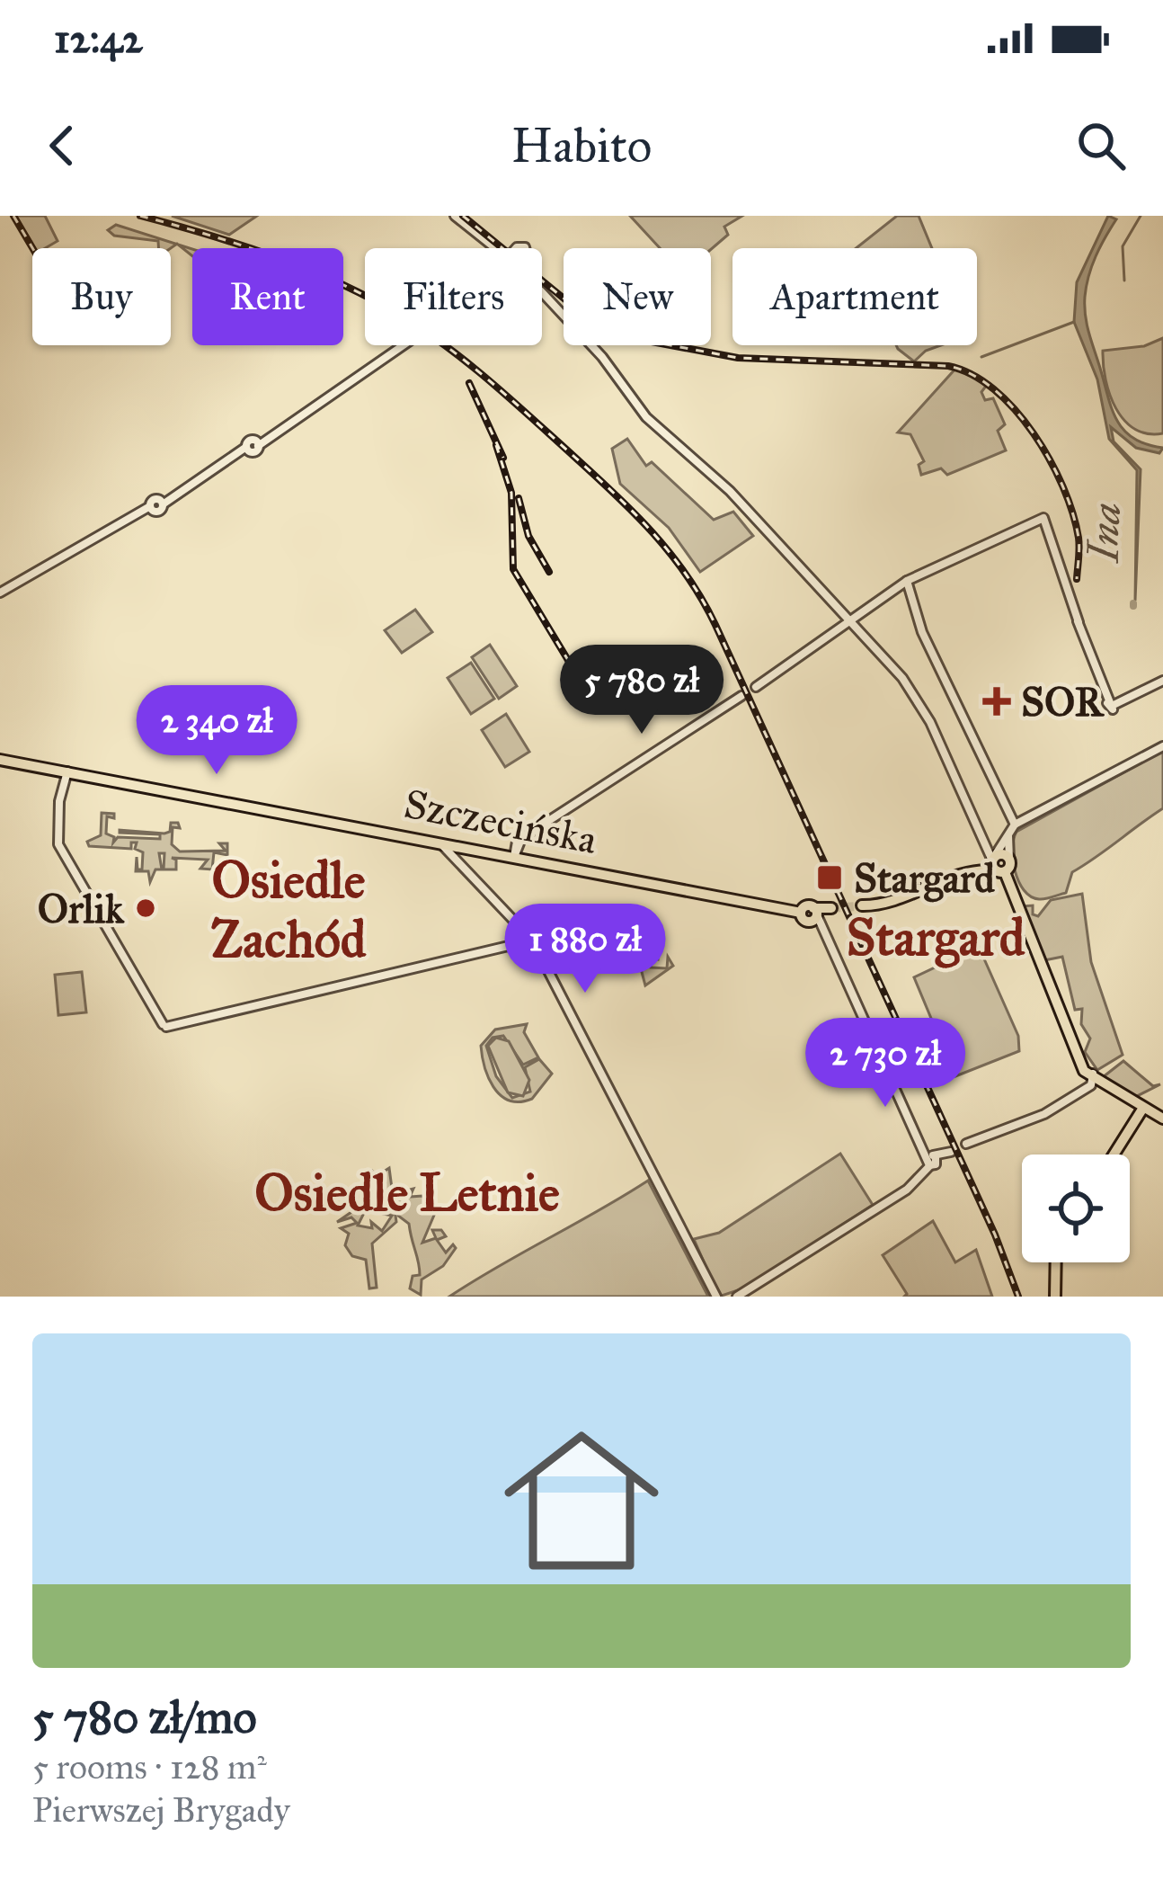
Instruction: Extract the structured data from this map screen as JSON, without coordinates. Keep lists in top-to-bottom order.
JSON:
{
  "streets": {
    "main road": ["Szczecińska"]
  },
  "districts": ["Osiedle Zachód", "Stargard", "Osiedle Letnie"],
  "water": ["Ina"],
  "places": {
    "health": ["SOR"],
    "transit": ["Stargard"],
    "other": ["Orlik"]
  },
  "page": {
    "status": "12:42",
    "header": "Habito",
    "chip": [
      "Buy",
      "Rent",
      "Filters",
      "New",
      "Apartment"
    ],
    "price": [
      "5 780 zł",
      "2 340 zł",
      "1 880 zł",
      "2 730 zł"
    ],
    "list": [
      {
        "name": "5 780 zł/mo",
        "note": "5 rooms · 128 m² · Pierwszej Brygady"
      }
    ]
  }
}
